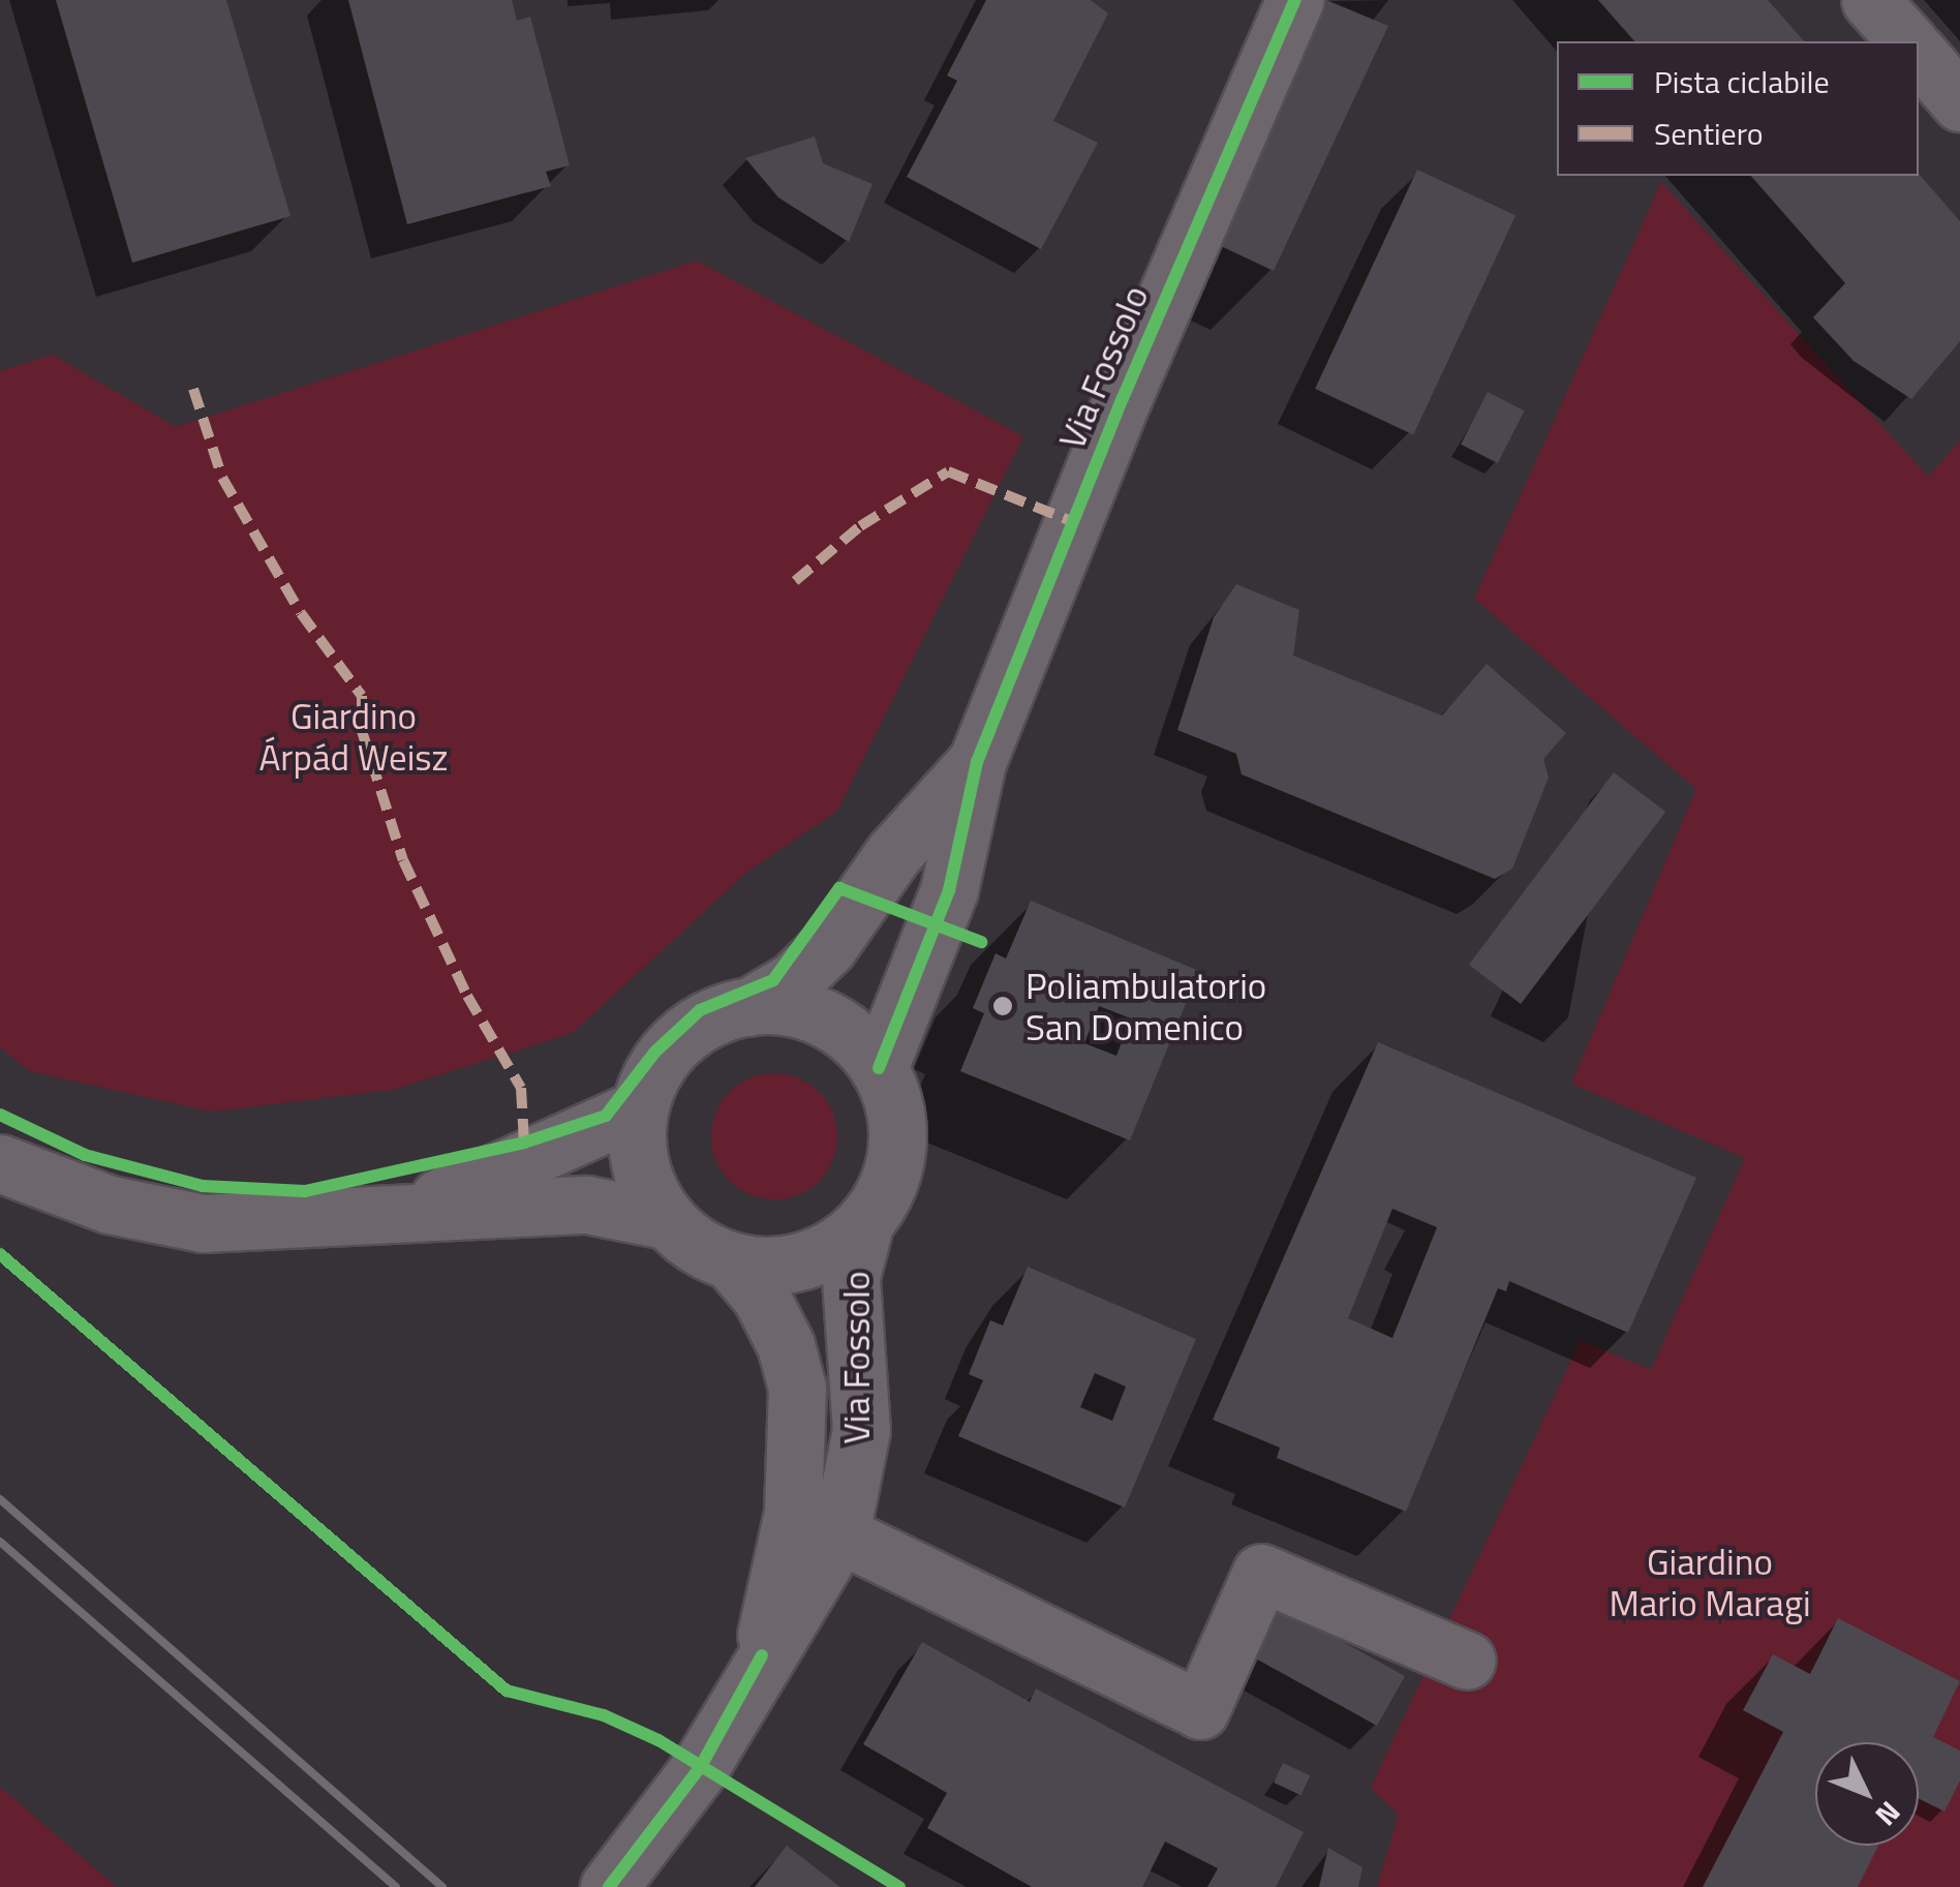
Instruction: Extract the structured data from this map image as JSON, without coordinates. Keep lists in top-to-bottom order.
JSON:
{
  "streets": {
    "street": ["Via Fossolo"]
  },
  "parks": ["Giardino Árpád Weisz", "Giardino Mario Maragi"],
  "places": ["Poliambulatorio San Domenico"],
  "legend": ["Pista ciclabile", "Sentiero"],
  "north": "bottom right"
}
